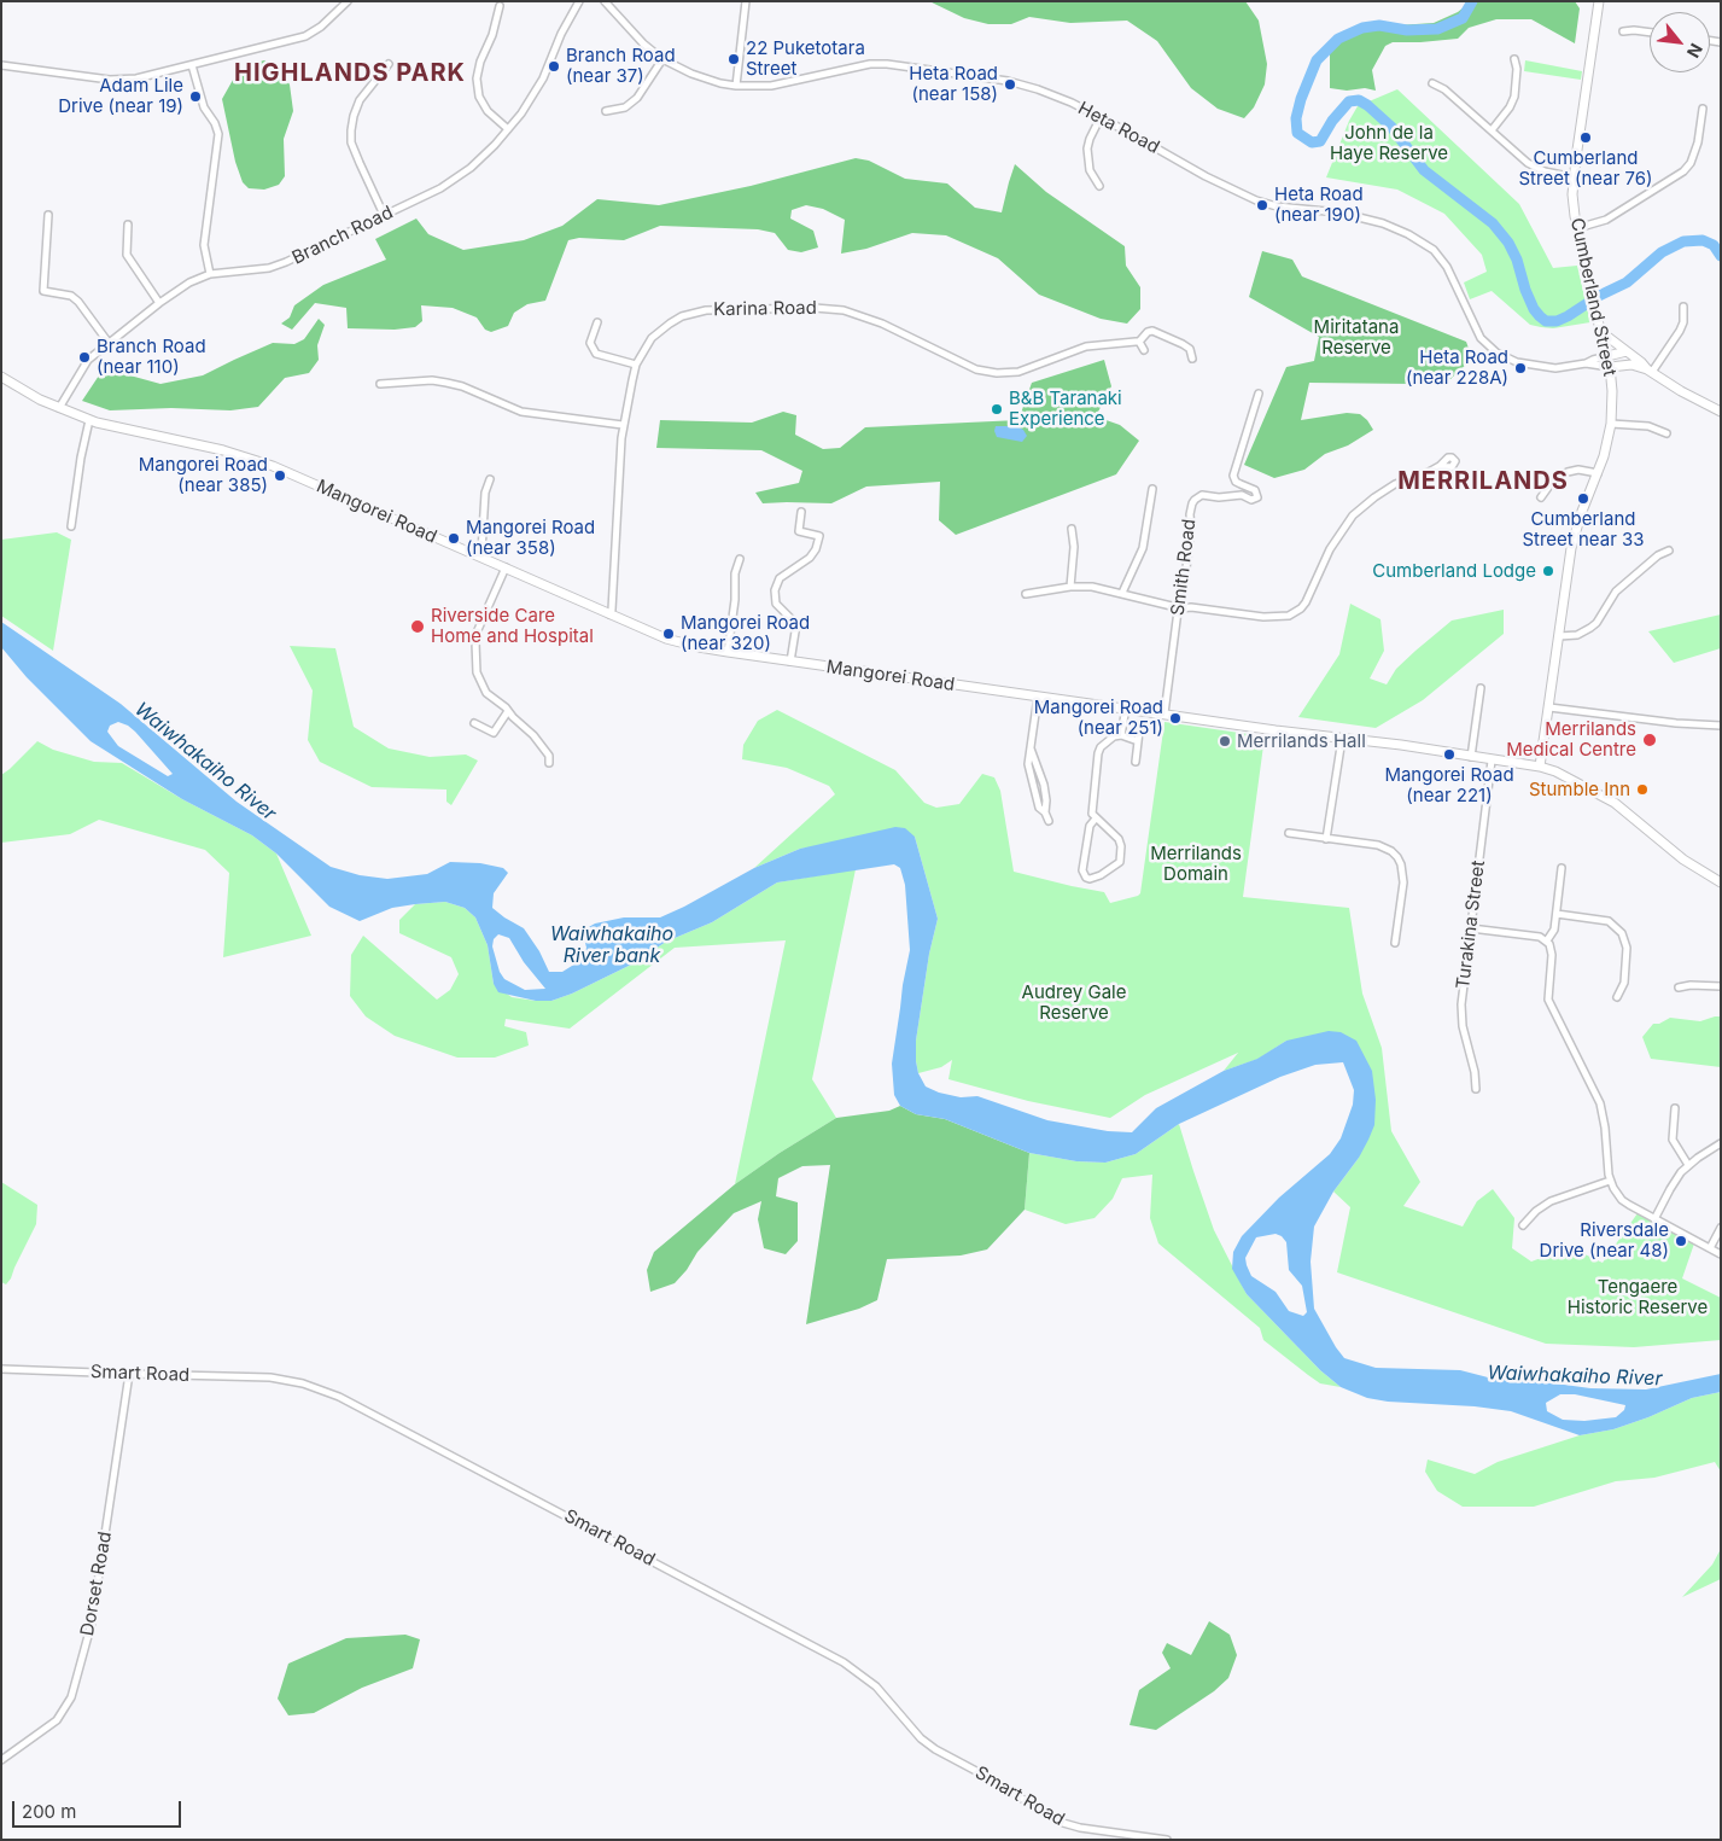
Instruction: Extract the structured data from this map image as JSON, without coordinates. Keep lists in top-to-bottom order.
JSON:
{
  "streets": {
    "street": [
      "Heta Road",
      "Branch Road",
      "Cumberland Street",
      "Karina Road",
      "Mangorei Road",
      "Smith Road",
      "Turakina Street",
      "Smart Road",
      "Dorset Road"
    ]
  },
  "crossings": [
    ["Heta Road", "Cumberland Street"],
    ["Branch Road", "Mangorei Road"],
    ["Cumberland Street", "Mangorei Road"],
    ["Karina Road", "Mangorei Road"],
    ["Mangorei Road", "Smith Road"],
    ["Mangorei Road", "Turakina Street"],
    ["Smart Road", "Dorset Road"]
  ],
  "districts": ["HIGHLANDS PARK", "MERRILANDS"],
  "water": ["Waiwhakaiho River", "Waiwhakaiho River bank"],
  "parks": [
    "John de la Haye Reserve",
    "Miritatana Reserve",
    "Merrilands Domain",
    "Audrey Gale Reserve",
    "Tengaere Historic Reserve"
  ],
  "places": [
    "22 Puketotara Street",
    "Branch Road (near 37)",
    "Heta Road (near 158)",
    "Adam Lile Drive (near 19)",
    "Cumberland Street (near 76)",
    "Heta Road (near 190)",
    "Branch Road (near 110)",
    "Heta Road (near 228A)",
    "B&B Taranaki Experience",
    "Mangorei Road (near 385)",
    "Cumberland Street near 33",
    "Mangorei Road (near 358)",
    "Cumberland Lodge",
    "Riverside Care Home and Hospital",
    "Mangorei Road (near 320)",
    "Mangorei Road (near 251)",
    "Merrilands Medical Centre",
    "Merrilands Hall",
    "Mangorei Road (near 221)",
    "Stumble Inn",
    "Riversdale Drive (near 48)"
  ],
  "scale_bar": "200 m",
  "north": "bottom right"
}
